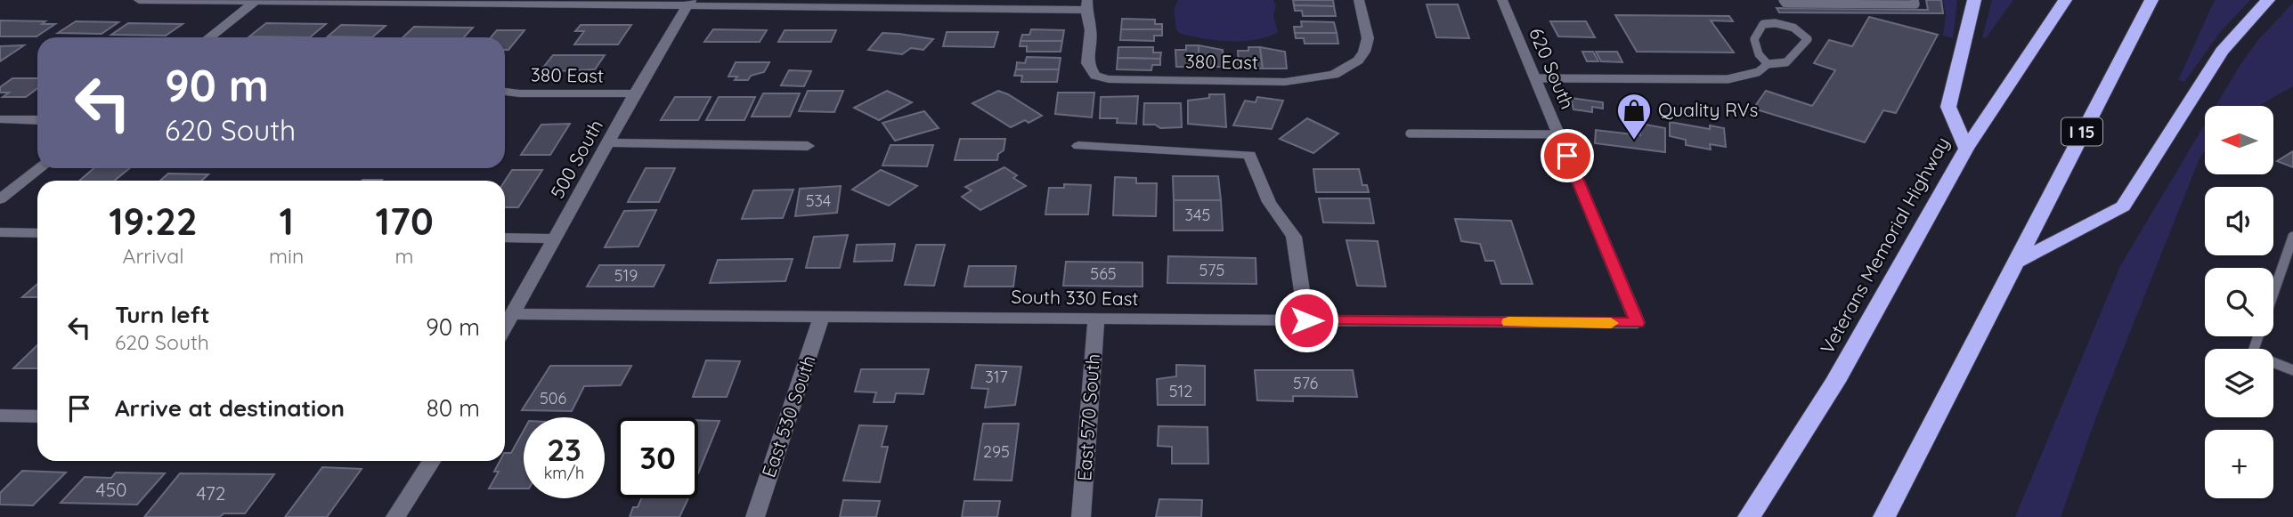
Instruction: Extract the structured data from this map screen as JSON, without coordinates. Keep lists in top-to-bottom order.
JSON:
{
  "streets": {
    "highway": ["I 15", "Veterans Memorial Highway"],
    "street": [
      "380 East",
      "620 South",
      "500 South",
      "South 330 East",
      "East 530 South",
      "East 570 South"
    ]
  },
  "crossings": [
    ["380 East", "500 South"],
    ["620 South", "South 330 East"],
    ["500 South", "South 330 East"],
    ["South 330 East", "East 530 South"],
    ["South 330 East", "East 570 South"]
  ],
  "places": {
    "shop": ["Quality RVs"]
  },
  "house_numbers": [
    "534",
    "345",
    "575",
    "565",
    "519",
    "317",
    "576",
    "512",
    "506",
    "295",
    "450",
    "472"
  ],
  "north": "left",
  "page": {
    "turn": ["90 m", "620 South"],
    "map_buttons": "+",
    "eta": [
      "19:22",
      "Arrival",
      "1",
      "min",
      "170",
      "m"
    ],
    "list": [
      {
        "name": "Turn left",
        "note": "620 South",
        "value": "90 m"
      },
      {
        "name": "Arrive at destination",
        "value": "80 m"
      }
    ],
    "speed": "23 km/h",
    "limit": "30"
  }
}
